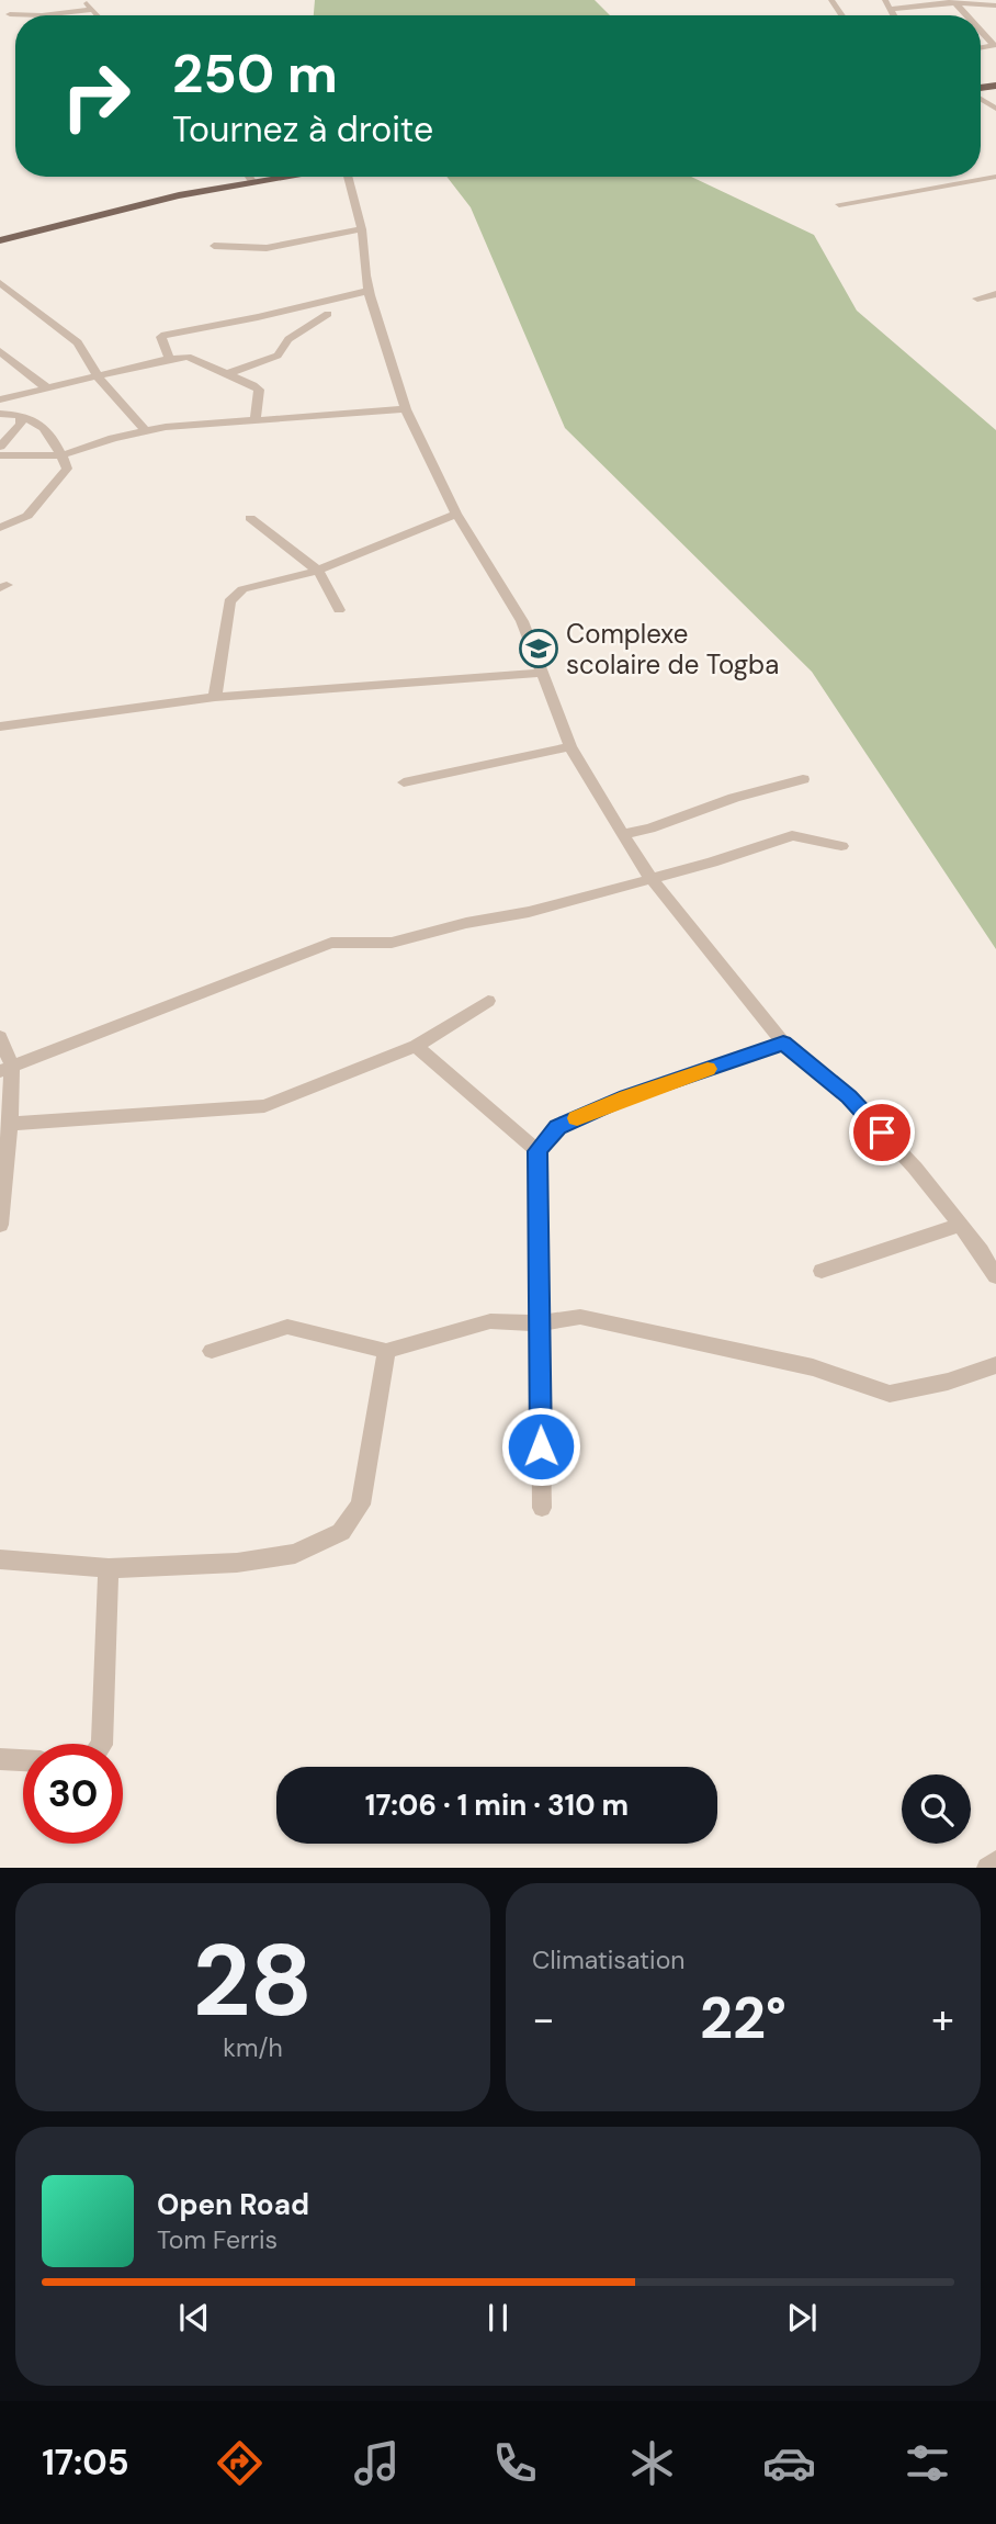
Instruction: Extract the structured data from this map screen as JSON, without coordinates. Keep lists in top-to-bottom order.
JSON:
{
  "places": {
    "school or university": ["Complexe scolaire de Togba"]
  },
  "page": {
    "turn": ["250 m", "Tournez à droite"],
    "limit": "30",
    "trip": "17:06 · 1 min · 310 m",
    "tile": [
      ["28", "km/h"],
      "Climatisation"
    ],
    "heat": ["−", "22°", "+"],
    "song": ["Open Road", "Tom Ferris"],
    "tabs": "17:05"
  }
}
